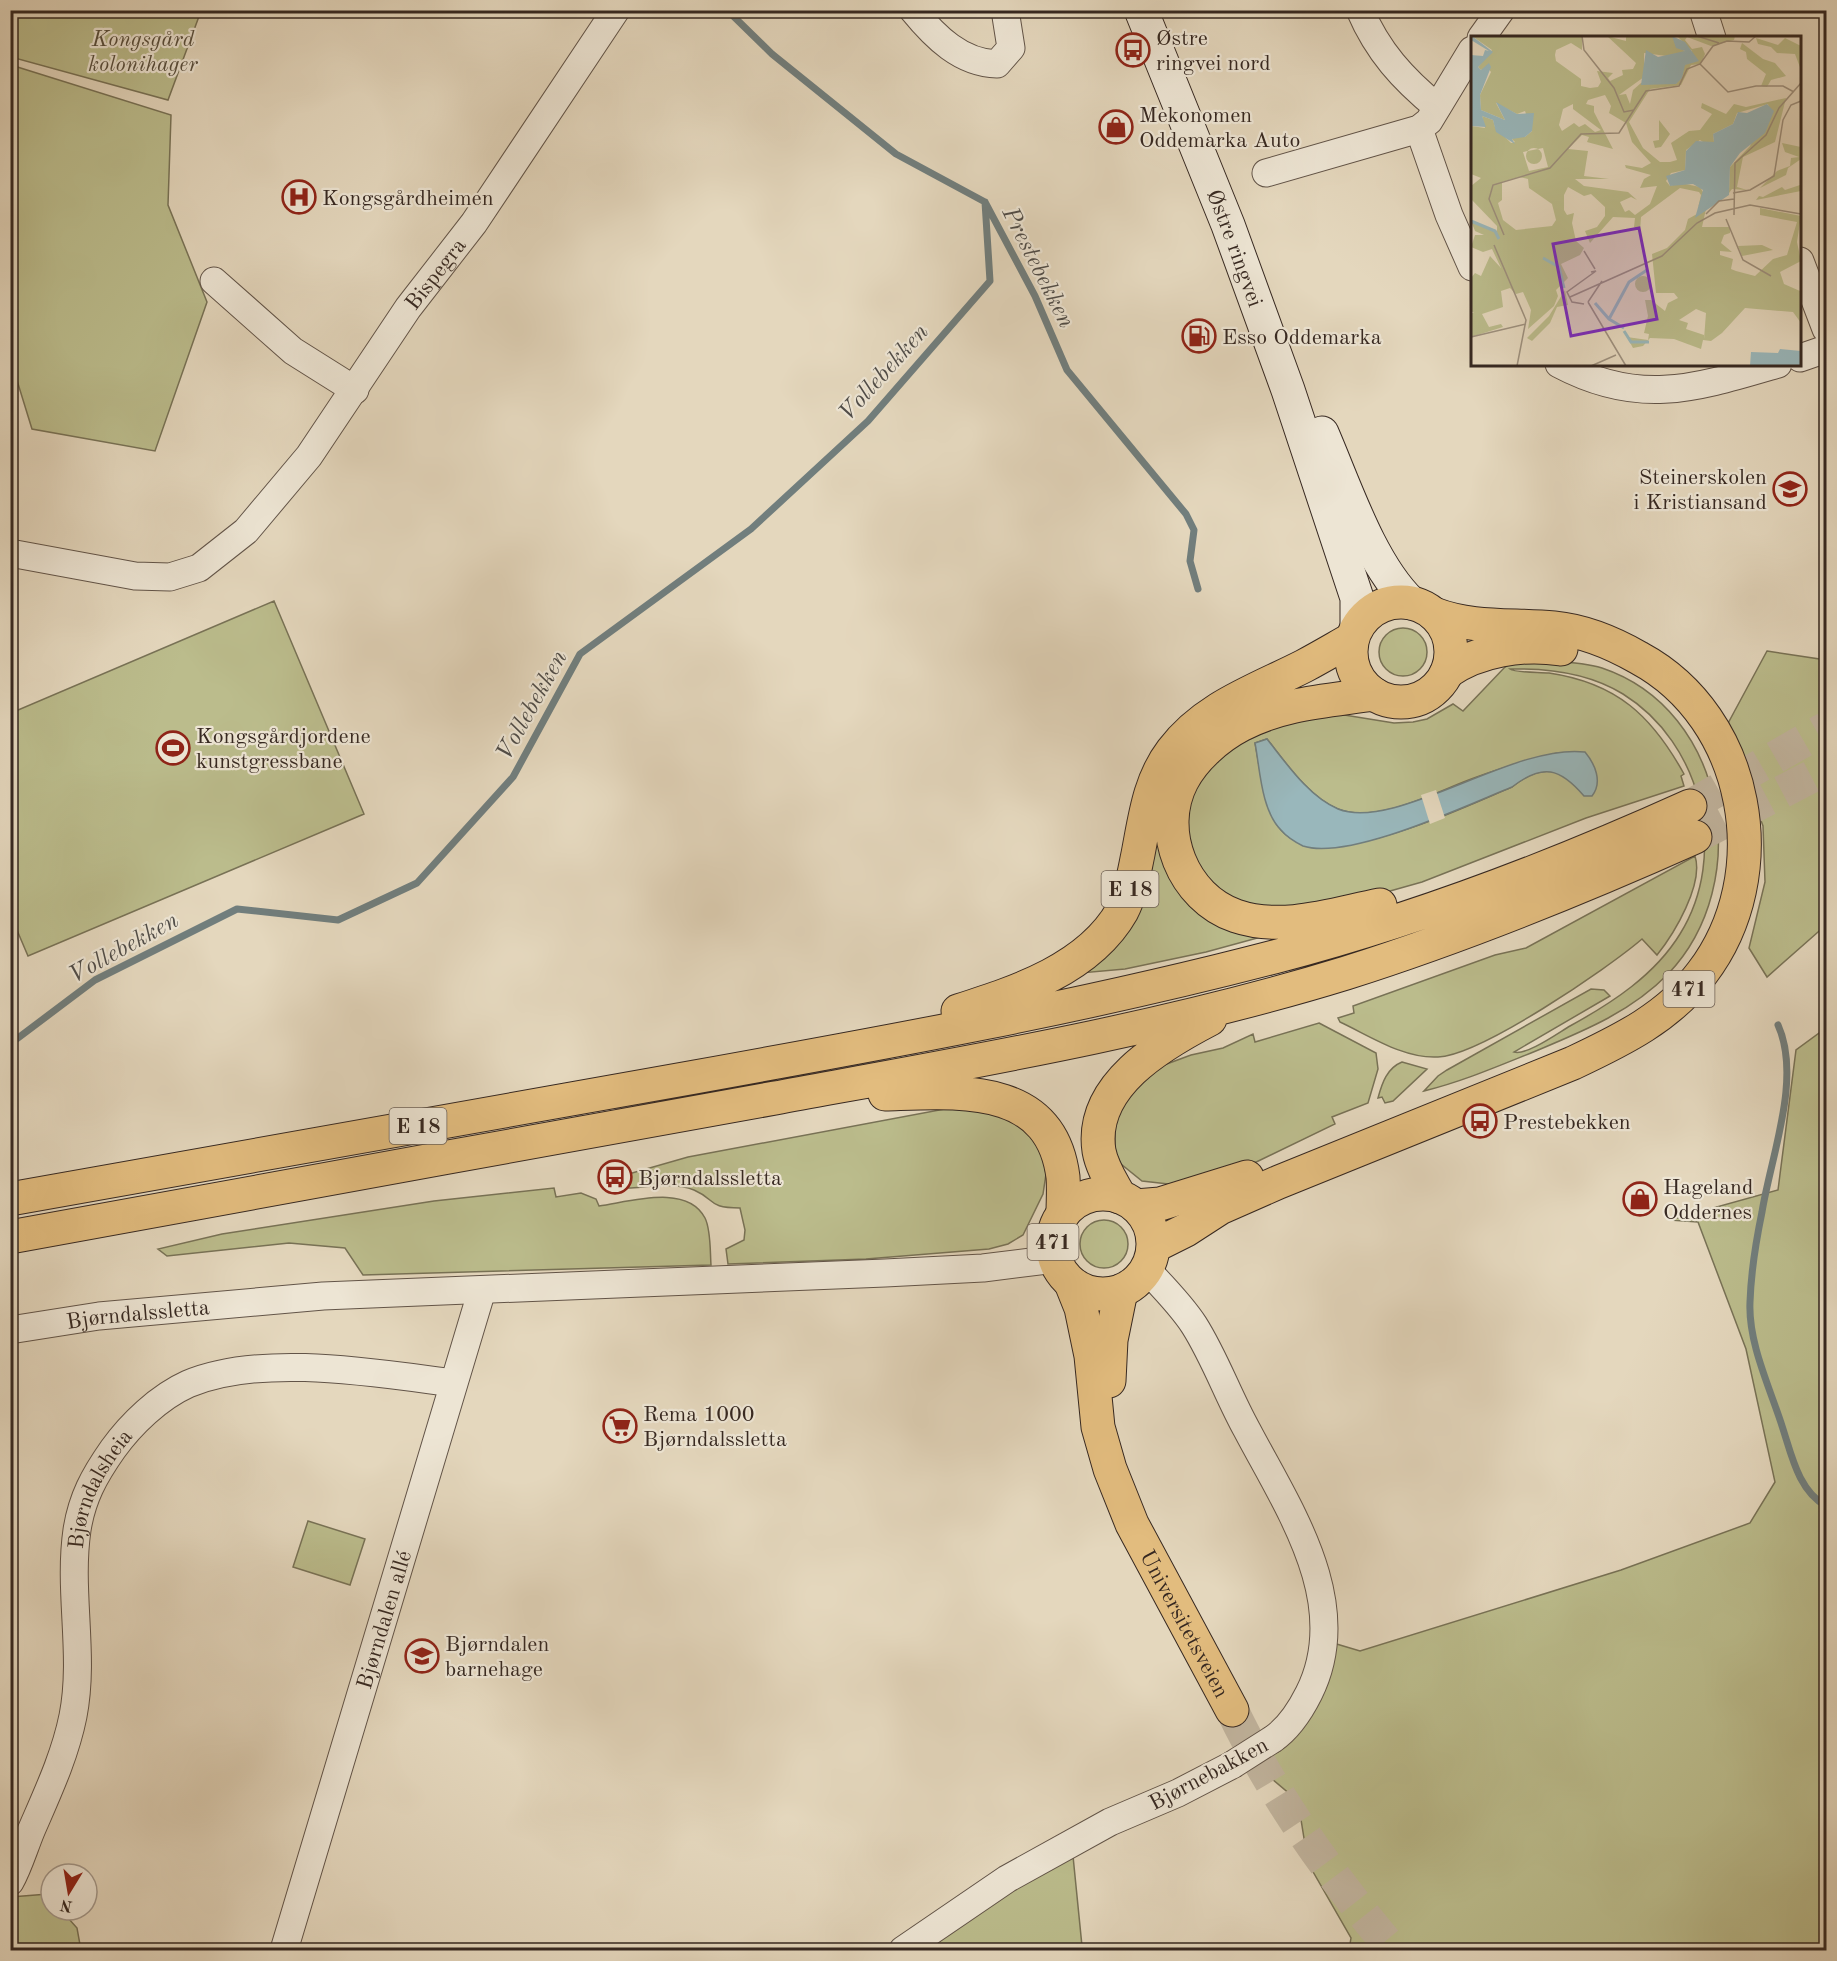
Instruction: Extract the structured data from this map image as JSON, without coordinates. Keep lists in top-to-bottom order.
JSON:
{
  "streets": {
    "main road": [
      "Østre ringvei",
      "E 18",
      "471",
      "Universitetsveien"
    ],
    "street": [
      "Bispegra",
      "Bjørndalssletta",
      "Bjørndalsheia",
      "Bjørndalen allé",
      "Bjørnebakken"
    ]
  },
  "crossings": [
    ["Østre ringvei", "E 18"],
    ["Østre ringvei", "471"],
    ["E 18", "471"],
    ["E 18", "Bjørndalssletta"],
    ["E 18", "Universitetsveien"],
    ["E 18", "Bjørnebakken"],
    ["471", "Bjørndalssletta"],
    ["471", "Universitetsveien"],
    ["471", "Bjørnebakken"],
    ["Bjørndalssletta", "Bjørndalen allé"],
    ["Bjørndalssletta", "Universitetsveien"],
    ["Bjørndalssletta", "Bjørnebakken"],
    ["Bjørndalsheia", "Bjørndalen allé"],
    ["Universitetsveien", "Bjørnebakken"]
  ],
  "water": ["Prestebekken", "Vollebekken"],
  "parks": ["Kongsgård kolonihager"],
  "places": {
    "bus stop": ["Østre ringvei nord", "Prestebekken", "Bjørndalssletta"],
    "shop": ["Mekonomen Oddemarka Auto", "Hageland Oddernes"],
    "hospital": ["Kongsgårdheimen"],
    "fuel station": ["Esso Oddemarka"],
    "school or university": ["Steinerskolen i Kristiansand", "Bjørndalen barnehage"],
    "sports": ["Kongsgårdjordene kunstgressbane"],
    "supermarket": ["Rema 1000 Bjørndalssletta"]
  },
  "north": "bottom"
}
